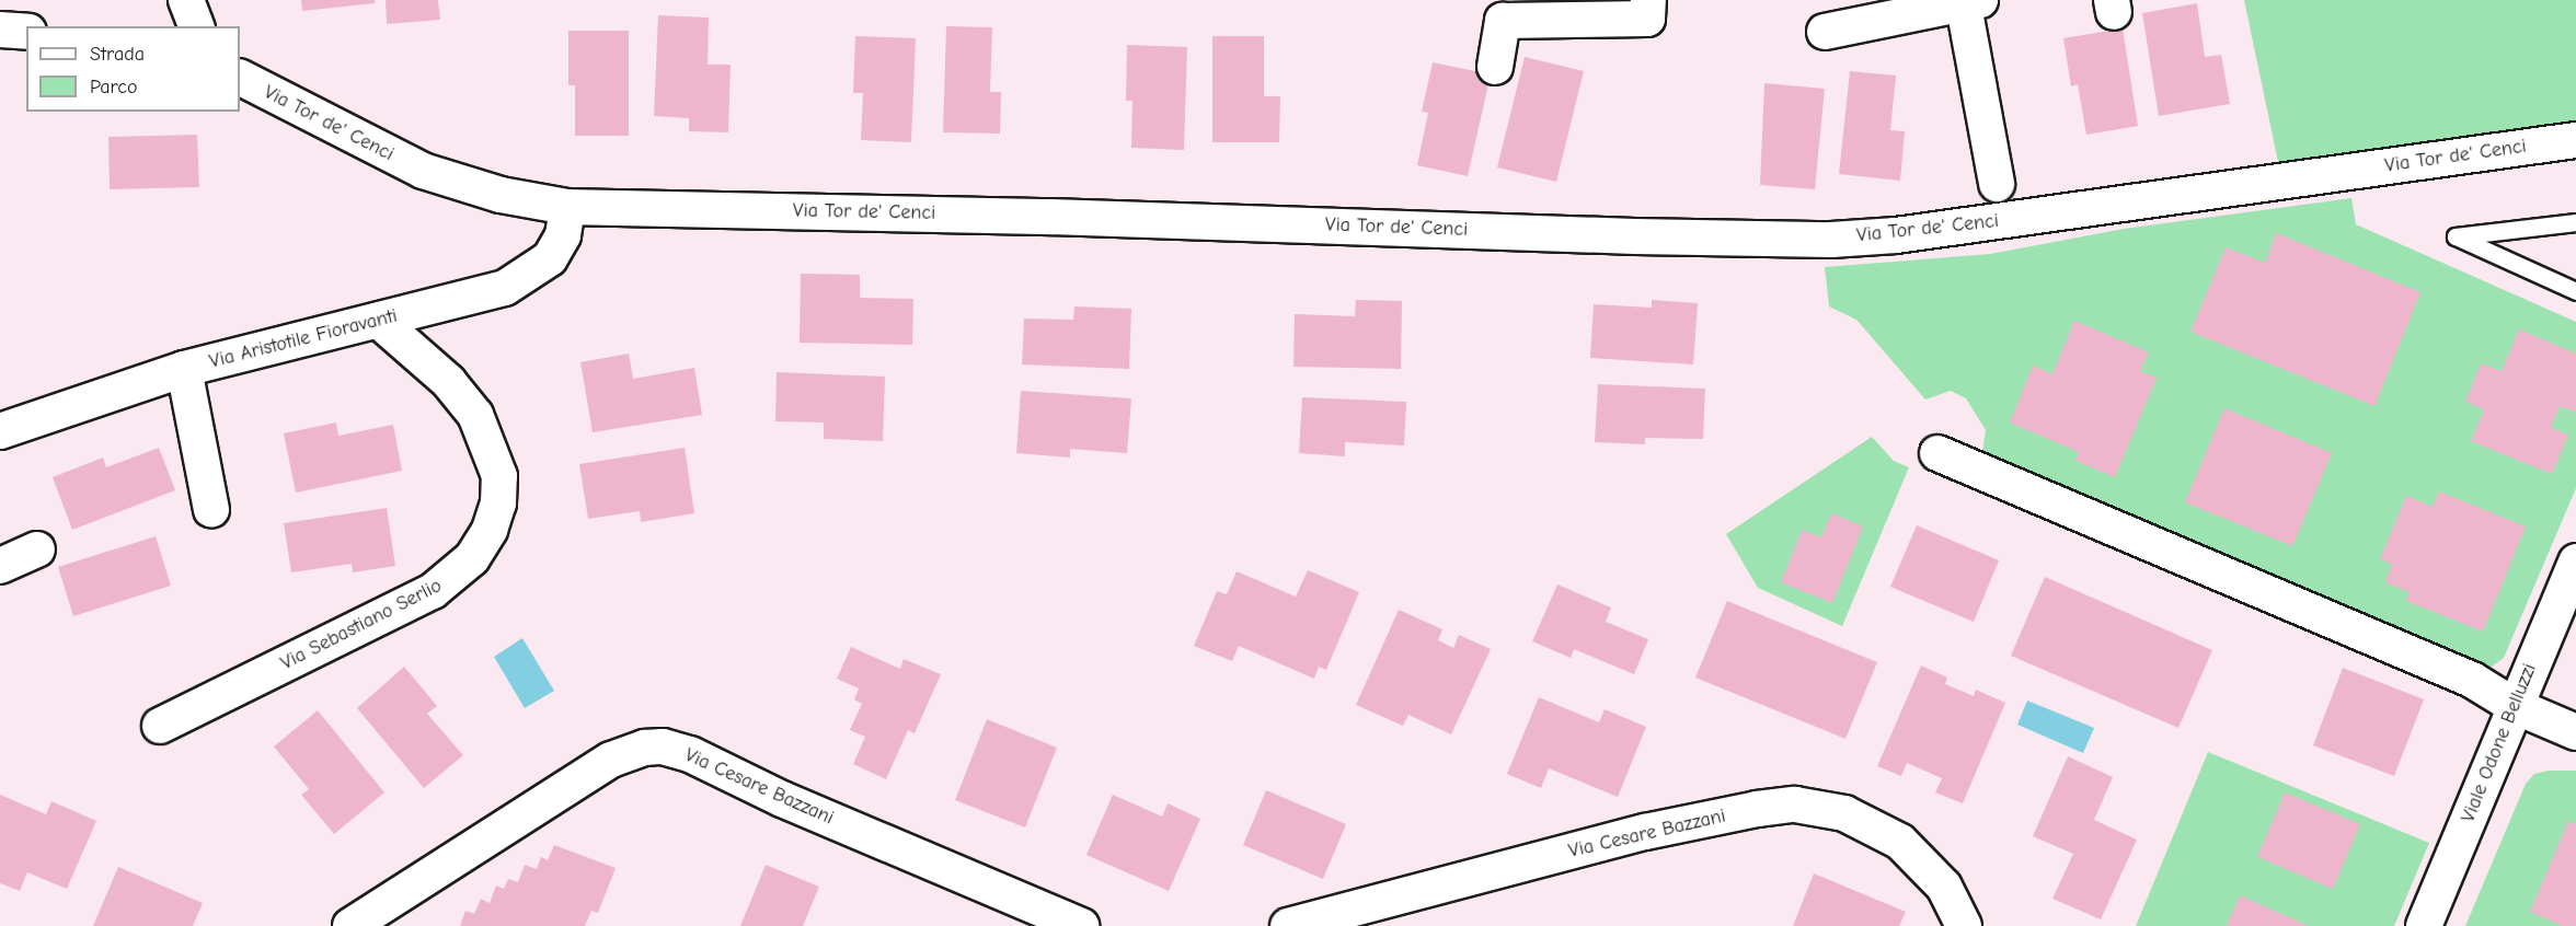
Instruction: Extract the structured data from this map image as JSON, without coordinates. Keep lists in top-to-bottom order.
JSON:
{
  "streets": {
    "street": [
      "Via Tor de' Cenci",
      "Via Aristotile Fioravanti",
      "Via Sebastiano Serlio",
      "Viale Odone Belluzzi",
      "Via Cesare Bazzani"
    ]
  },
  "crossings": [
    ["Via Tor de' Cenci", "Via Aristotile Fioravanti"],
    ["Via Aristotile Fioravanti", "Via Sebastiano Serlio"]
  ],
  "legend": ["Strada", "Parco"]
}
